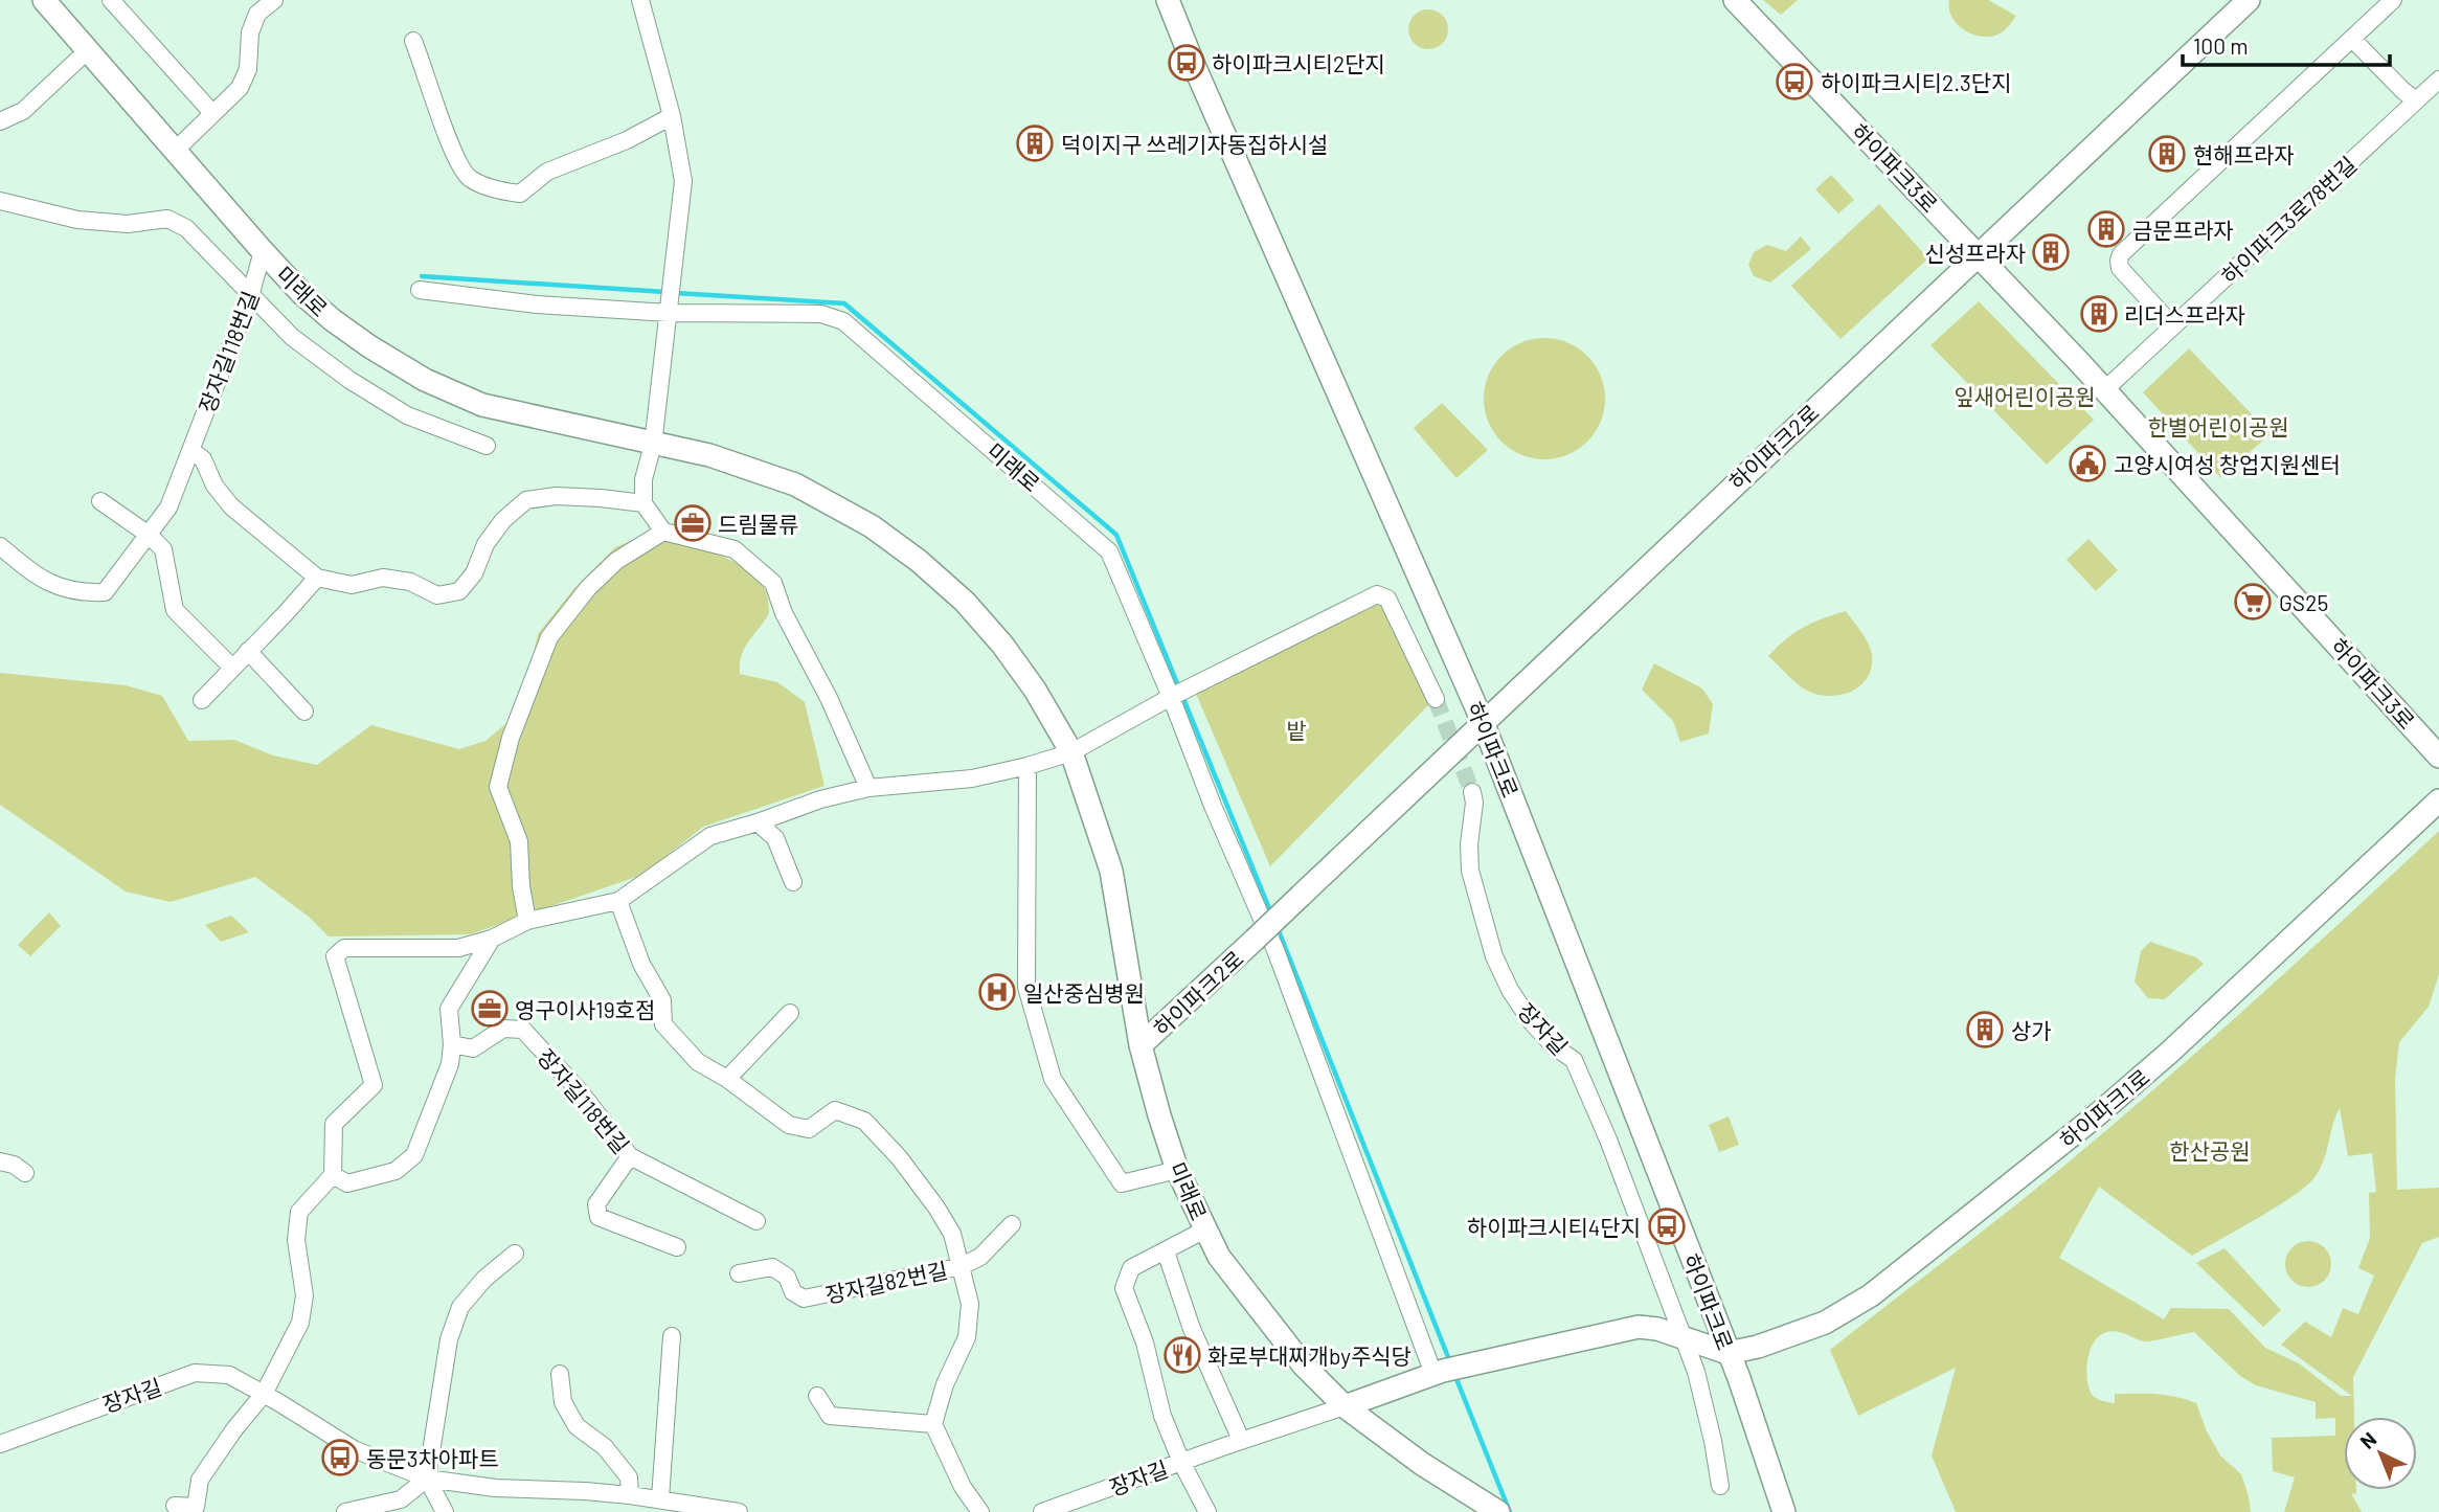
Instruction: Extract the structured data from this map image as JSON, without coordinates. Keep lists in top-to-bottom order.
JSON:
{
  "streets": {
    "street": [
      "하이파크3로",
      "하이파크3로78번길",
      "미래로",
      "장자길118번길",
      "하이파크2로",
      "하이파크로",
      "장자길",
      "하이파크1로",
      "장자길82번길"
    ]
  },
  "crossings": [
    ["하이파크3로", "하이파크3로78번길"],
    ["하이파크3로", "하이파크2로"],
    ["미래로", "장자길118번길"],
    ["미래로", "하이파크2로"],
    ["미래로", "장자길"],
    ["하이파크2로", "하이파크로"],
    ["하이파크로", "하이파크1로"]
  ],
  "parks": [
    "잎새어린이공원",
    "한별어린이공원",
    "밭",
    "한산공원"
  ],
  "places": {
    "bus stop": [
      "하이파크시티2단지",
      "하이파크시티2.3단지",
      "하이파크시티4단지",
      "동문3차아파트"
    ],
    "building": [
      "덕이지구 쓰레기자동집하시설",
      "현해프라자",
      "금문프라자",
      "신성프라자",
      "리더스프라자",
      "상가"
    ],
    "public building": ["고양시여성 창업지원센터"],
    "office": ["드림물류", "영구이사19호점"],
    "supermarket": ["GS25"],
    "hospital": ["일산중심병원"],
    "restaurant": ["화로부대찌개by주식당"]
  },
  "scale_bar": "100 m",
  "north": "top left"
}
